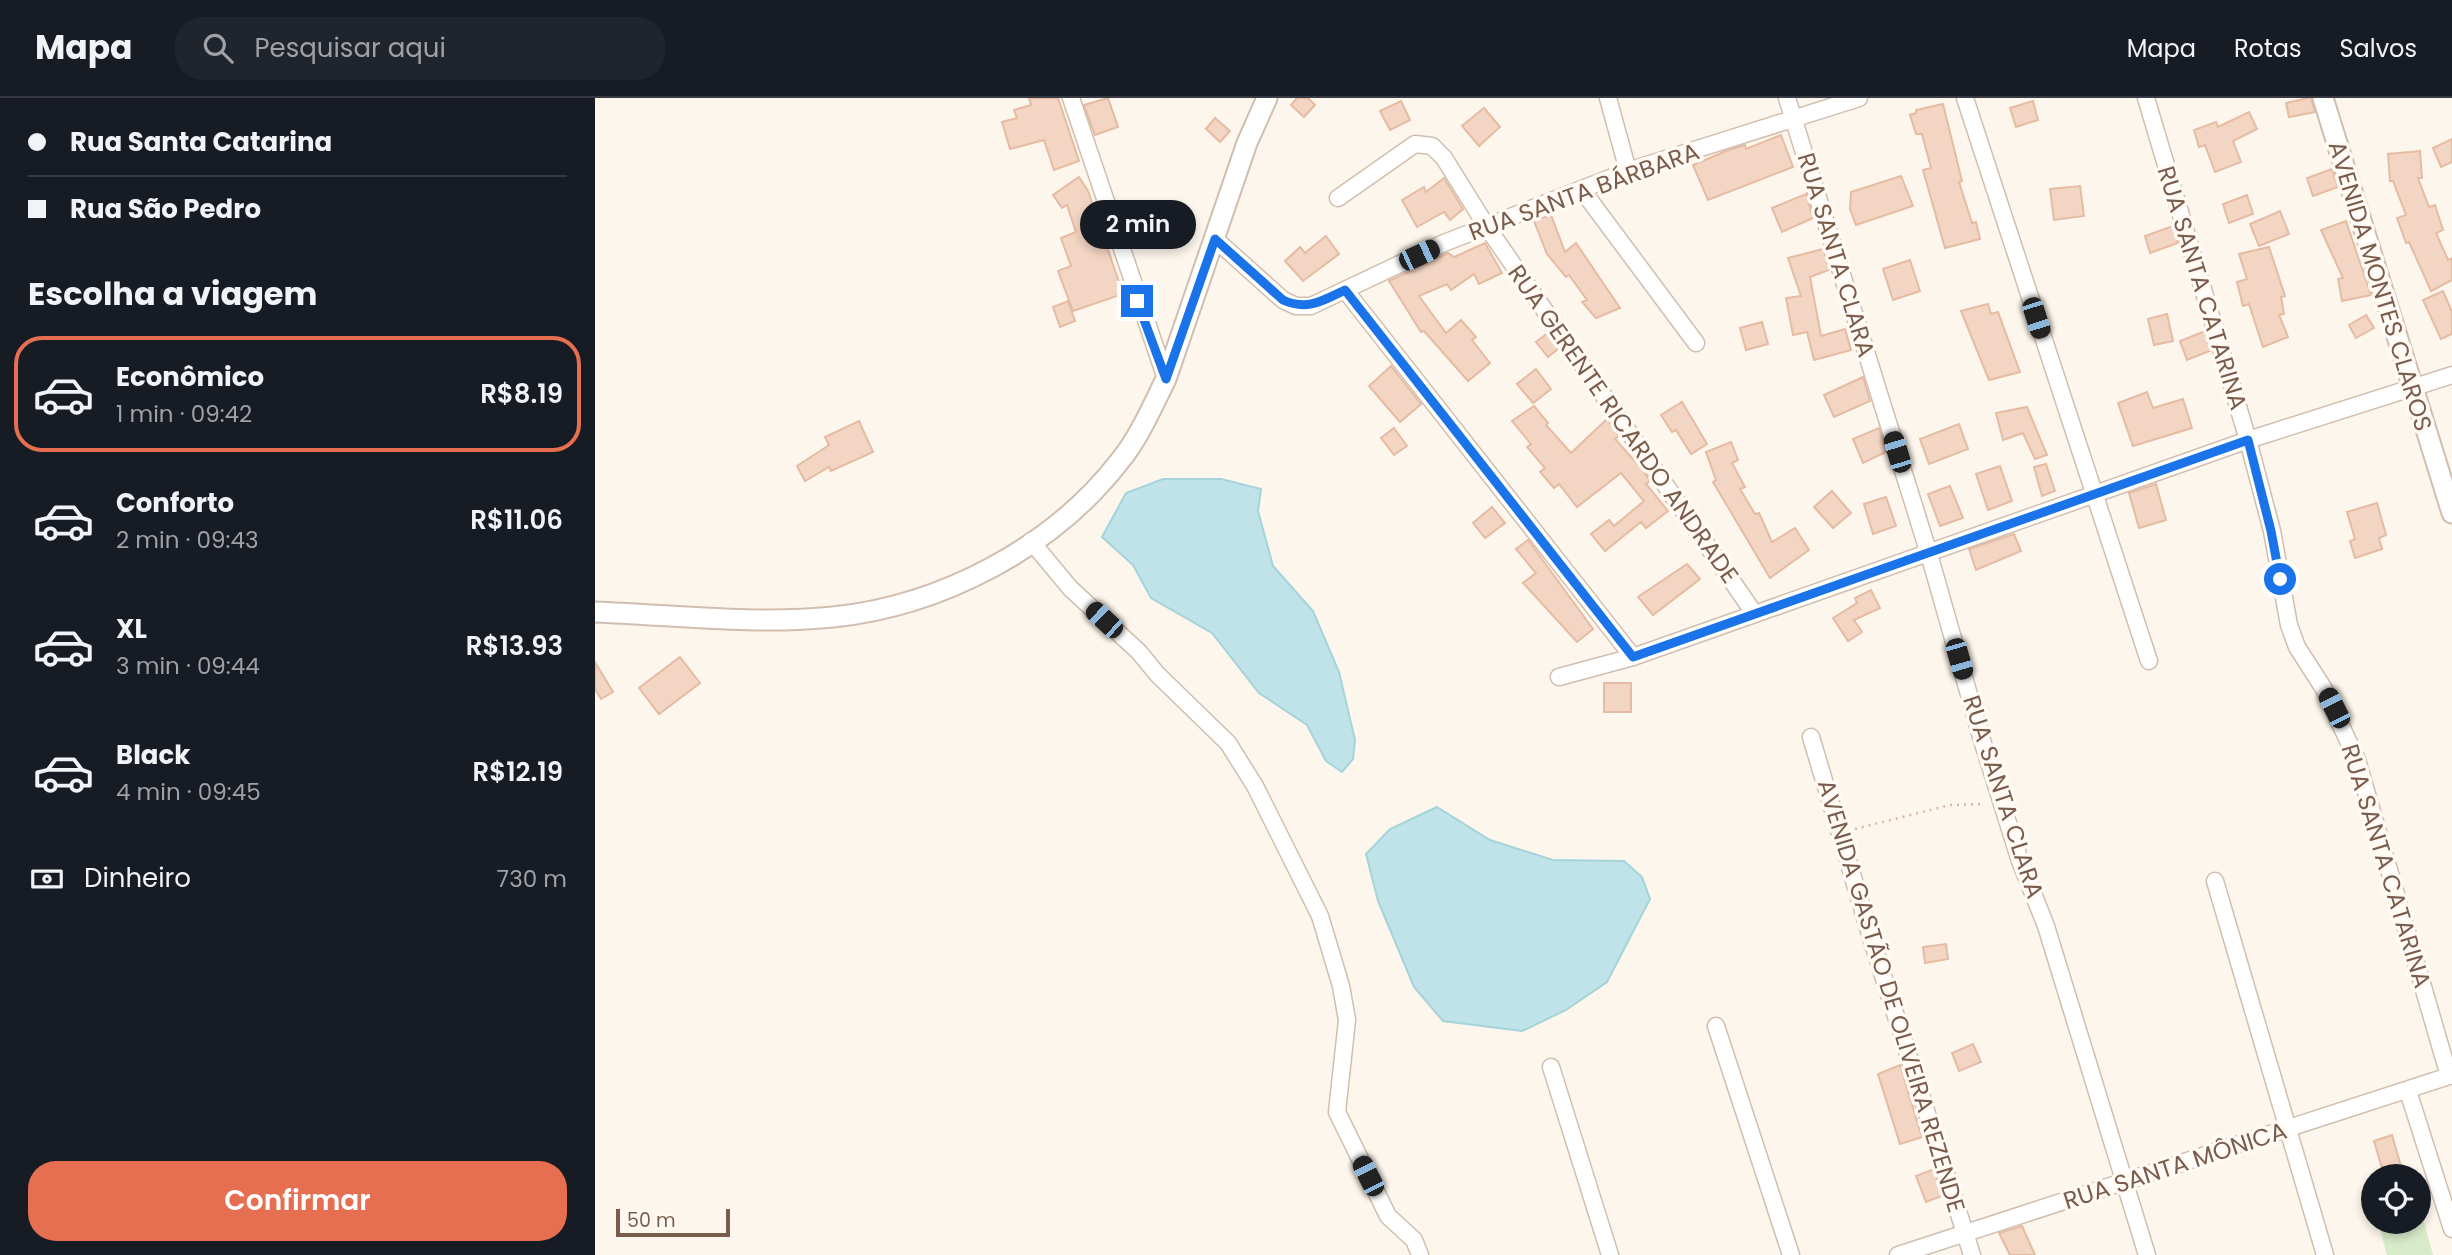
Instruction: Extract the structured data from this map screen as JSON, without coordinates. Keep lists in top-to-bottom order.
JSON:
{
  "streets": {
    "street": [
      "RUA SANTA BÁRBARA",
      "RUA SANTA CLARA",
      "AVENIDA MONTES CLAROS",
      "RUA SANTA CATARINA",
      "RUA GERENTE RICARDO ANDRADE",
      "AVENIDA GASTÃO DE OLIVEIRA REZENDE",
      "RUA SANTA MÔNICA"
    ]
  },
  "crossings": [
    ["RUA SANTA BÁRBARA", "RUA SANTA CLARA"],
    ["RUA SANTA BÁRBARA", "RUA GERENTE RICARDO ANDRADE"],
    ["RUA SANTA CLARA", "RUA SANTA MÔNICA"],
    ["RUA SANTA CATARINA", "RUA SANTA MÔNICA"],
    ["AVENIDA GASTÃO DE OLIVEIRA REZENDE", "RUA SANTA MÔNICA"]
  ],
  "scale_bar": "50 m",
  "page": {
    "header": "Mapa",
    "search": "Pesquisar aqui",
    "nav": ["Mapa", "Rotas", "Salvos"],
    "banner": ["Rua Santa Catarina", "Rua São Pedro"],
    "bubble": "2 min",
    "heading": "Escolha a viagem",
    "list": [
      {
        "name": "Econômico",
        "note": "1 min · 09:42",
        "value": "R$8.19"
      },
      {
        "name": "Conforto",
        "note": "2 min · 09:43",
        "value": "R$11.06"
      },
      {
        "name": "XL",
        "note": "3 min · 09:44",
        "value": "R$13.93"
      },
      {
        "name": "Black",
        "note": "4 min · 09:45",
        "value": "R$12.19"
      }
    ],
    "pay": ["Dinheiro", "730 m"],
    "buttons": "Confirmar",
    "scale": "50 m"
  }
}
